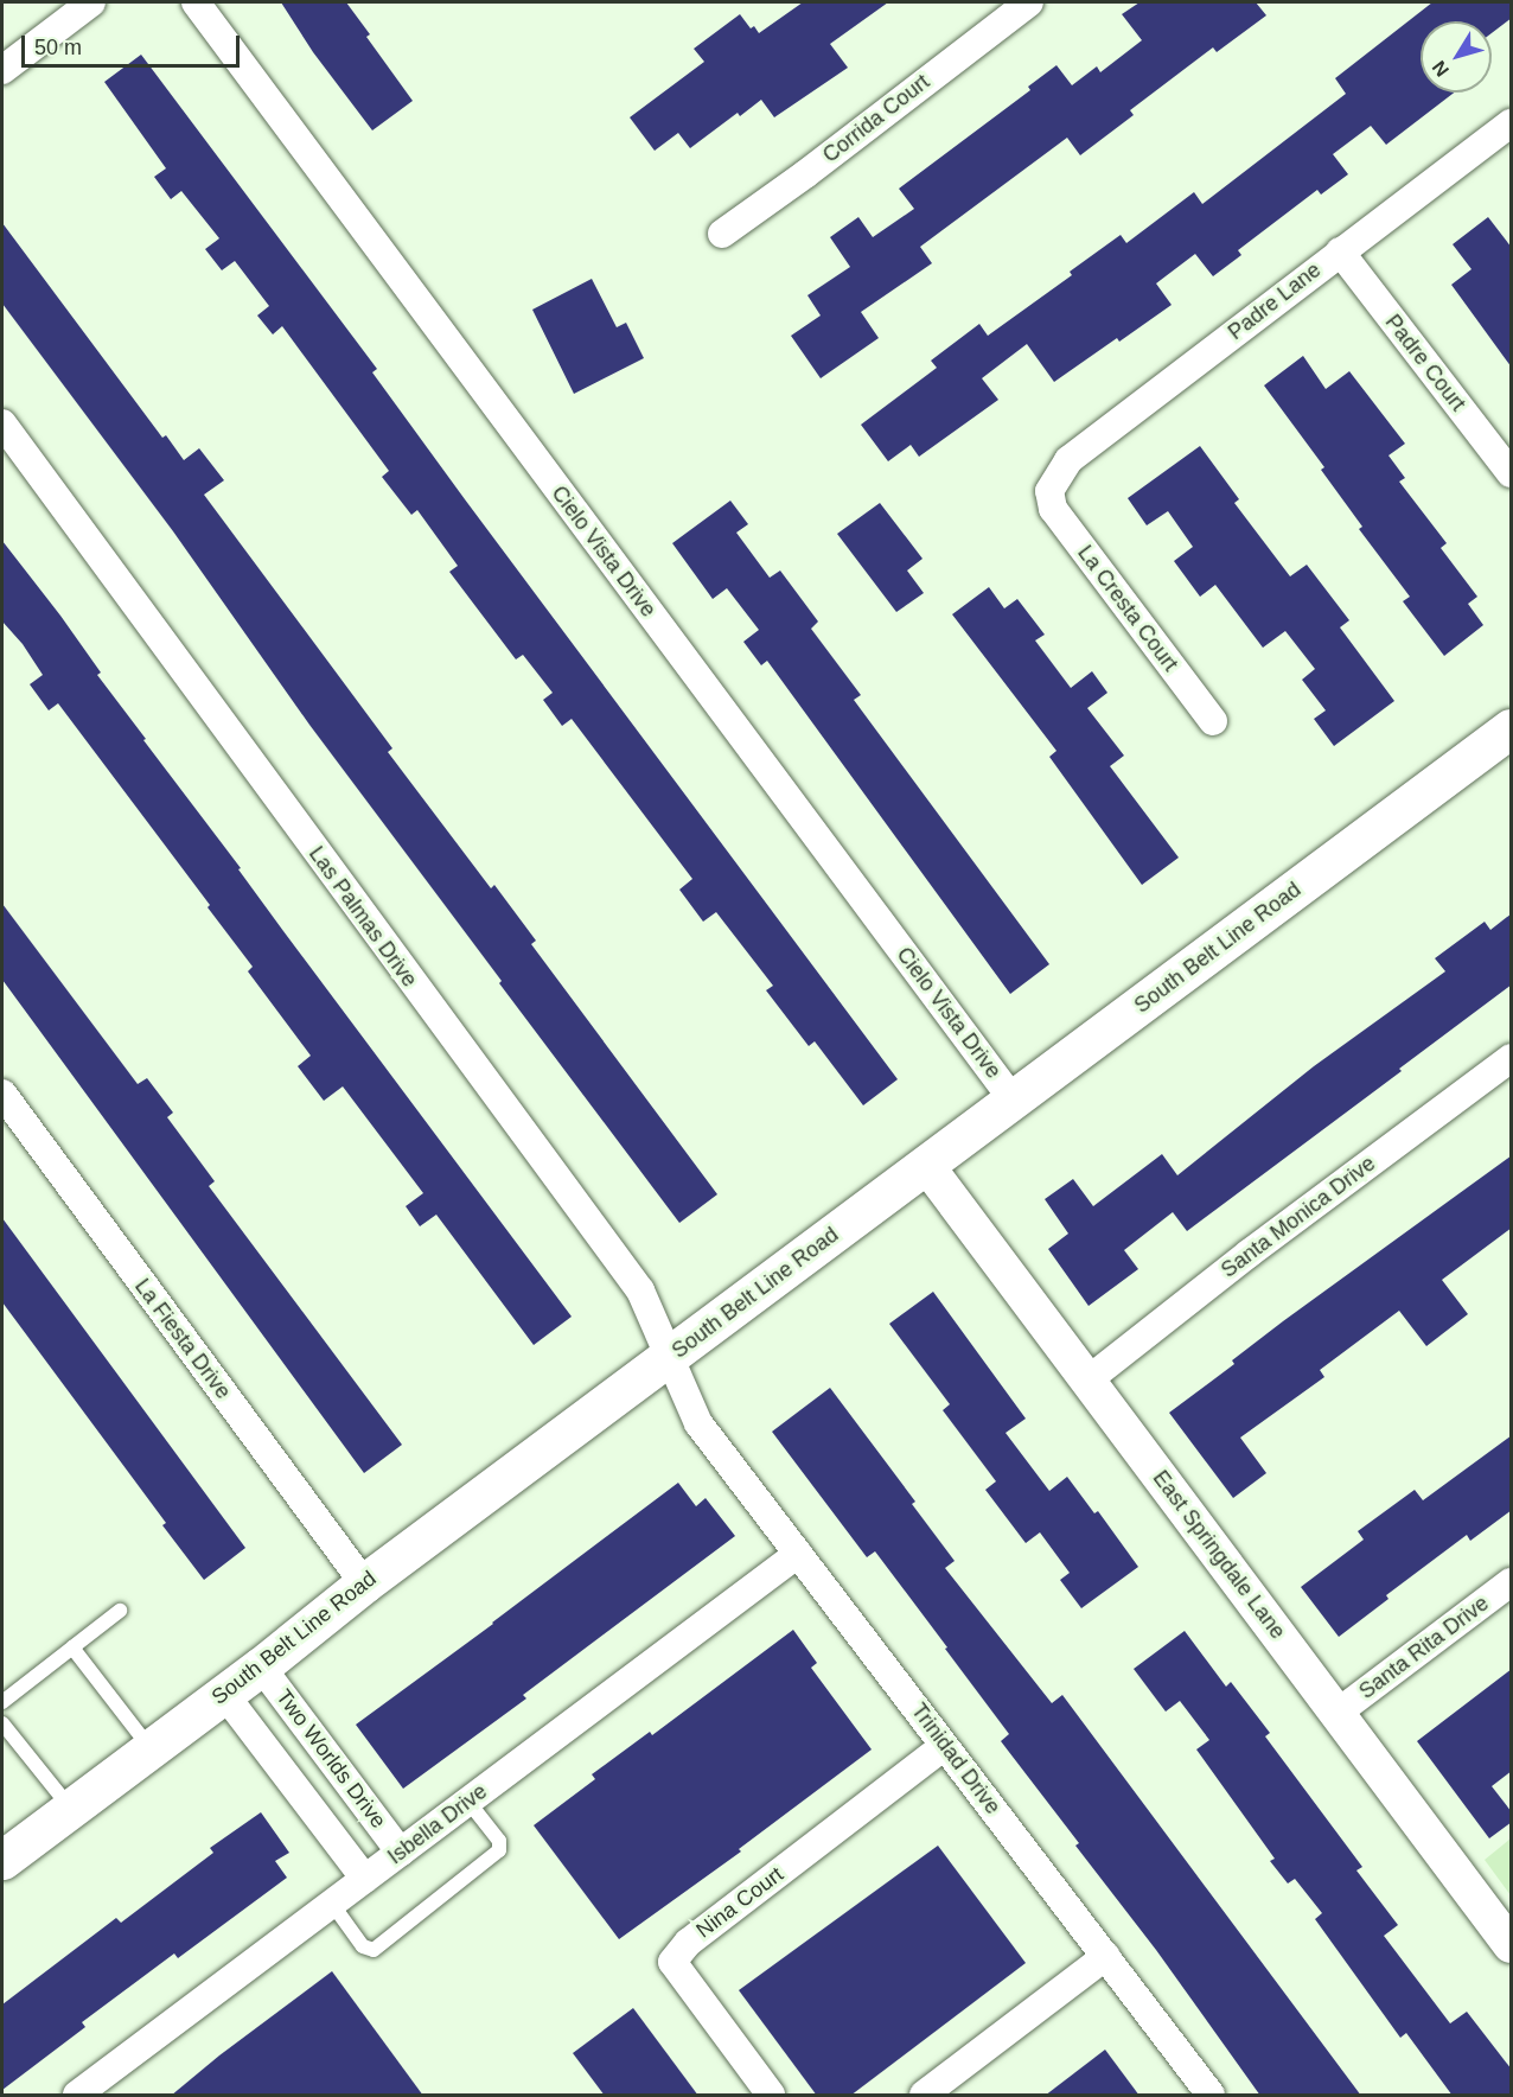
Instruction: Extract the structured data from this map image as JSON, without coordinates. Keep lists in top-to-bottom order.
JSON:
{
  "streets": {
    "main road": ["South Belt Line Road"],
    "street": [
      "Corrida Court",
      "Padre Lane",
      "Padre Court",
      "Cielo Vista Drive",
      "La Cresta Court",
      "Las Palmas Drive",
      "Santa Monica Drive",
      "La Fiesta Drive",
      "East Springdale Lane",
      "Santa Rita Drive",
      "Two Worlds Drive",
      "Trinidad Drive",
      "Isbella Drive",
      "Nina Court"
    ]
  },
  "crossings": [
    ["Padre Lane", "Padre Court"],
    ["Padre Lane", "La Cresta Court"],
    ["Cielo Vista Drive", "South Belt Line Road"],
    ["Las Palmas Drive", "South Belt Line Road"],
    ["Las Palmas Drive", "Trinidad Drive"],
    ["South Belt Line Road", "La Fiesta Drive"],
    ["South Belt Line Road", "East Springdale Lane"],
    ["South Belt Line Road", "Two Worlds Drive"],
    ["Santa Monica Drive", "East Springdale Lane"],
    ["East Springdale Lane", "Santa Rita Drive"],
    ["Two Worlds Drive", "Isbella Drive"],
    ["Trinidad Drive", "Isbella Drive"],
    ["Trinidad Drive", "Nina Court"]
  ],
  "scale_bar": "50 m",
  "north": "bottom left"
}
